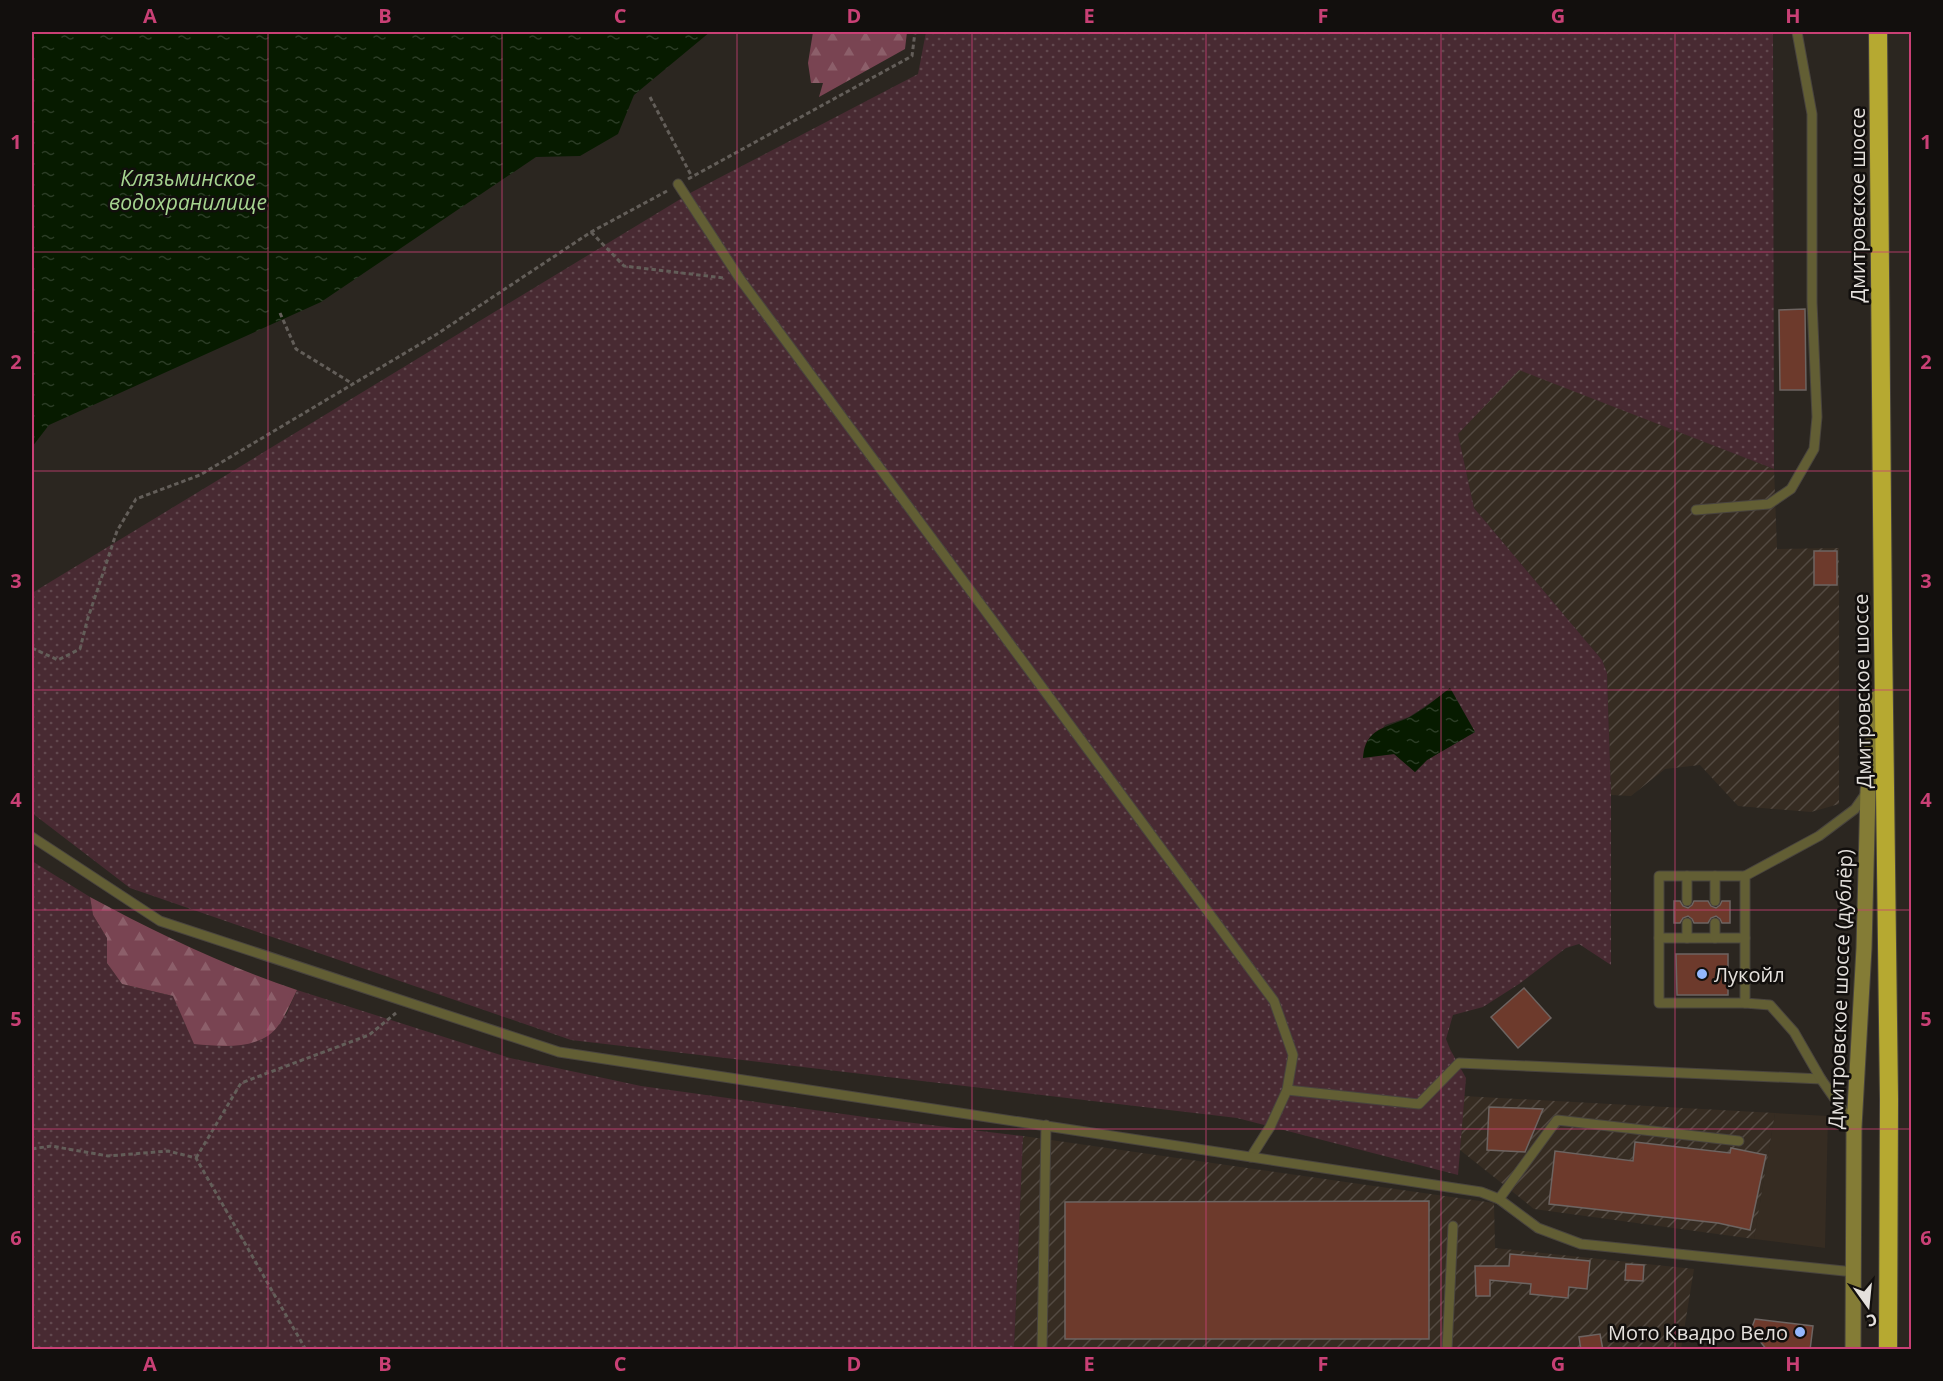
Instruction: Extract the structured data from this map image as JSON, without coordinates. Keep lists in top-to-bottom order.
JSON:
{
  "streets": {
    "highway": ["Дмитровское шоссе"],
    "main road": ["Дмитровское шоссе (дублёр)"]
  },
  "crossings": [
    ["Дмитровское шоссе", "Дмитровское шоссе (дублёр)"]
  ],
  "water": ["Клязьминское водохранилище"],
  "places": ["Лукойл", "Мото Квадро Вело"],
  "north": "bottom",
  "grid": {
    "columns": [
      "A",
      "B",
      "C",
      "D",
      "E",
      "F",
      "G",
      "H"
    ],
    "rows": [
      "1",
      "2",
      "3",
      "4",
      "5",
      "6"
    ]
  }
}
